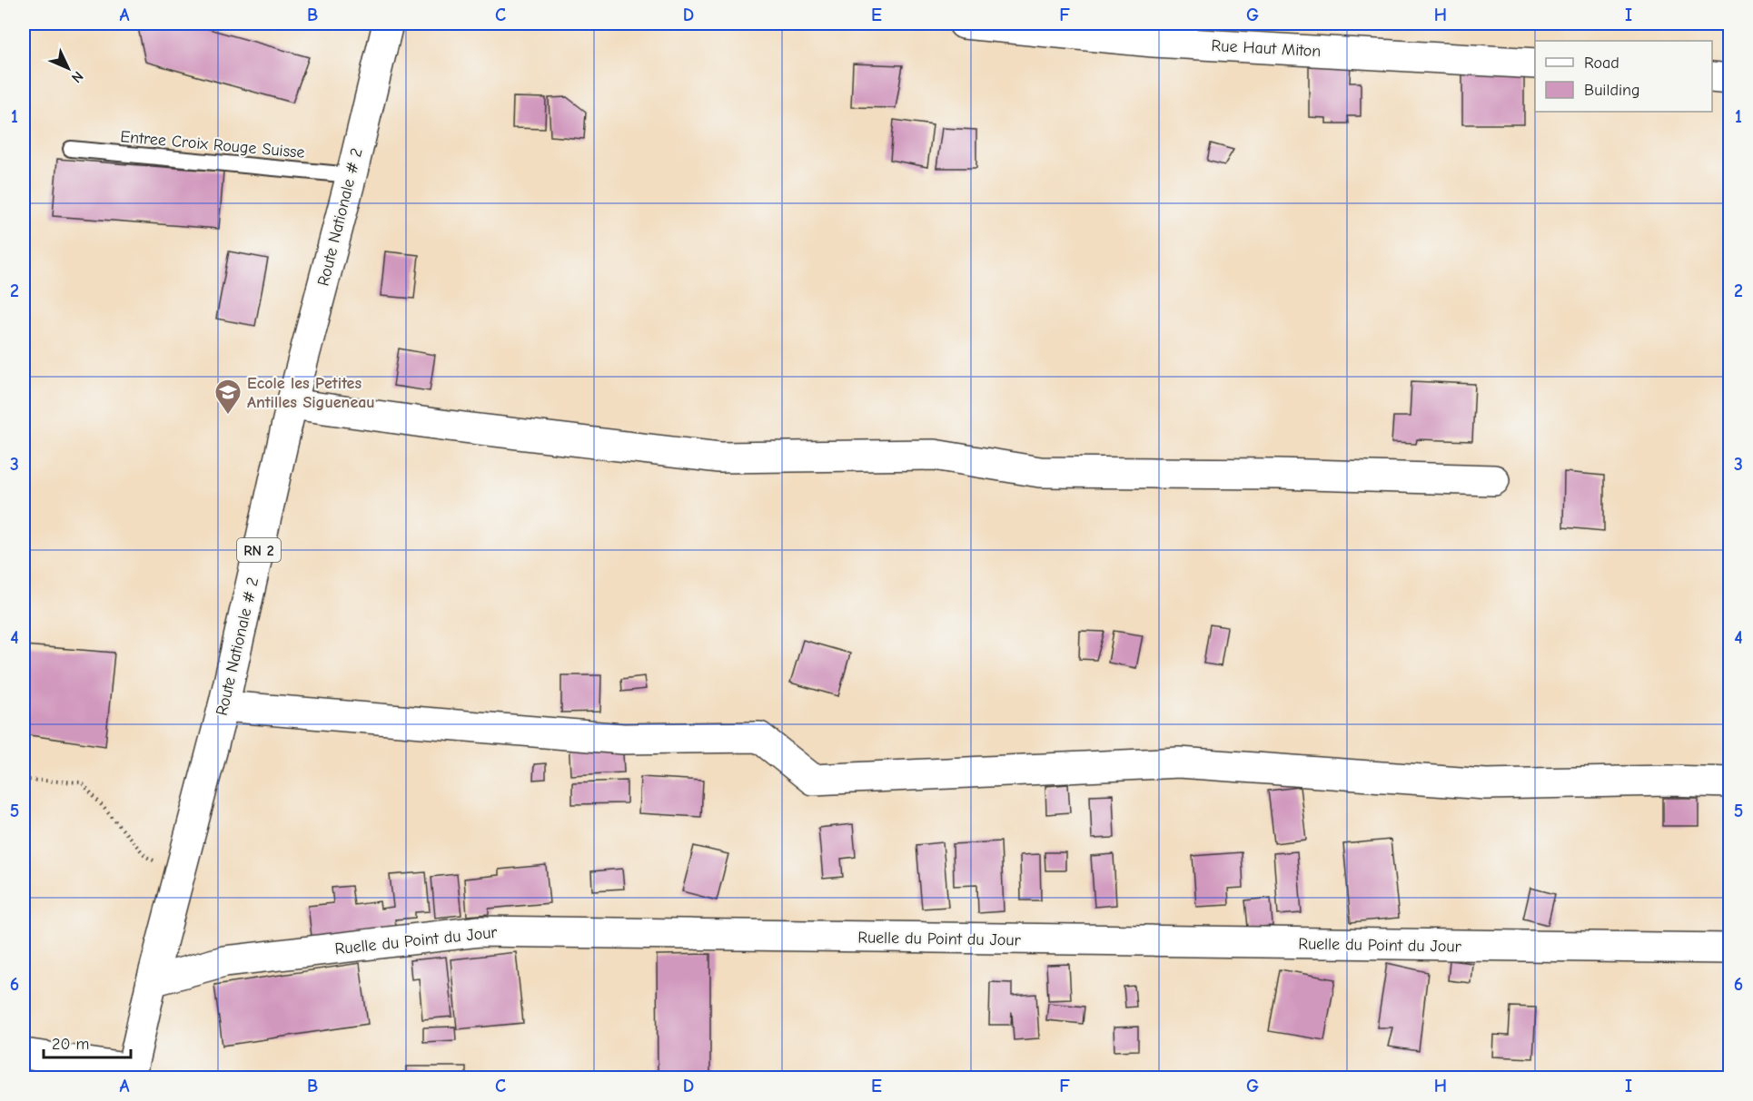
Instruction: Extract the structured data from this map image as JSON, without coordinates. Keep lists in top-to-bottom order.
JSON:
{
  "streets": {
    "street": [
      "Rue Haut Miton",
      "Route Nationale # 2",
      "RN 2",
      "Ruelle du Point du Jour"
    ],
    "lane": ["Entree Croix Rouge Suisse"]
  },
  "crossings": [
    ["Entree Croix Rouge Suisse", "Route Nationale # 2"],
    ["Route Nationale # 2", "Ruelle du Point du Jour"]
  ],
  "places": {
    "school or university": ["Ecole les Petites Antilles Sigueneau"]
  },
  "legend": ["Road", "Building"],
  "scale_bar": "20 m",
  "north": "bottom right",
  "grid": {
    "columns": [
      "A",
      "B",
      "C",
      "D",
      "E",
      "F",
      "G",
      "H",
      "I"
    ],
    "rows": [
      "1",
      "2",
      "3",
      "4",
      "5",
      "6"
    ]
  }
}
